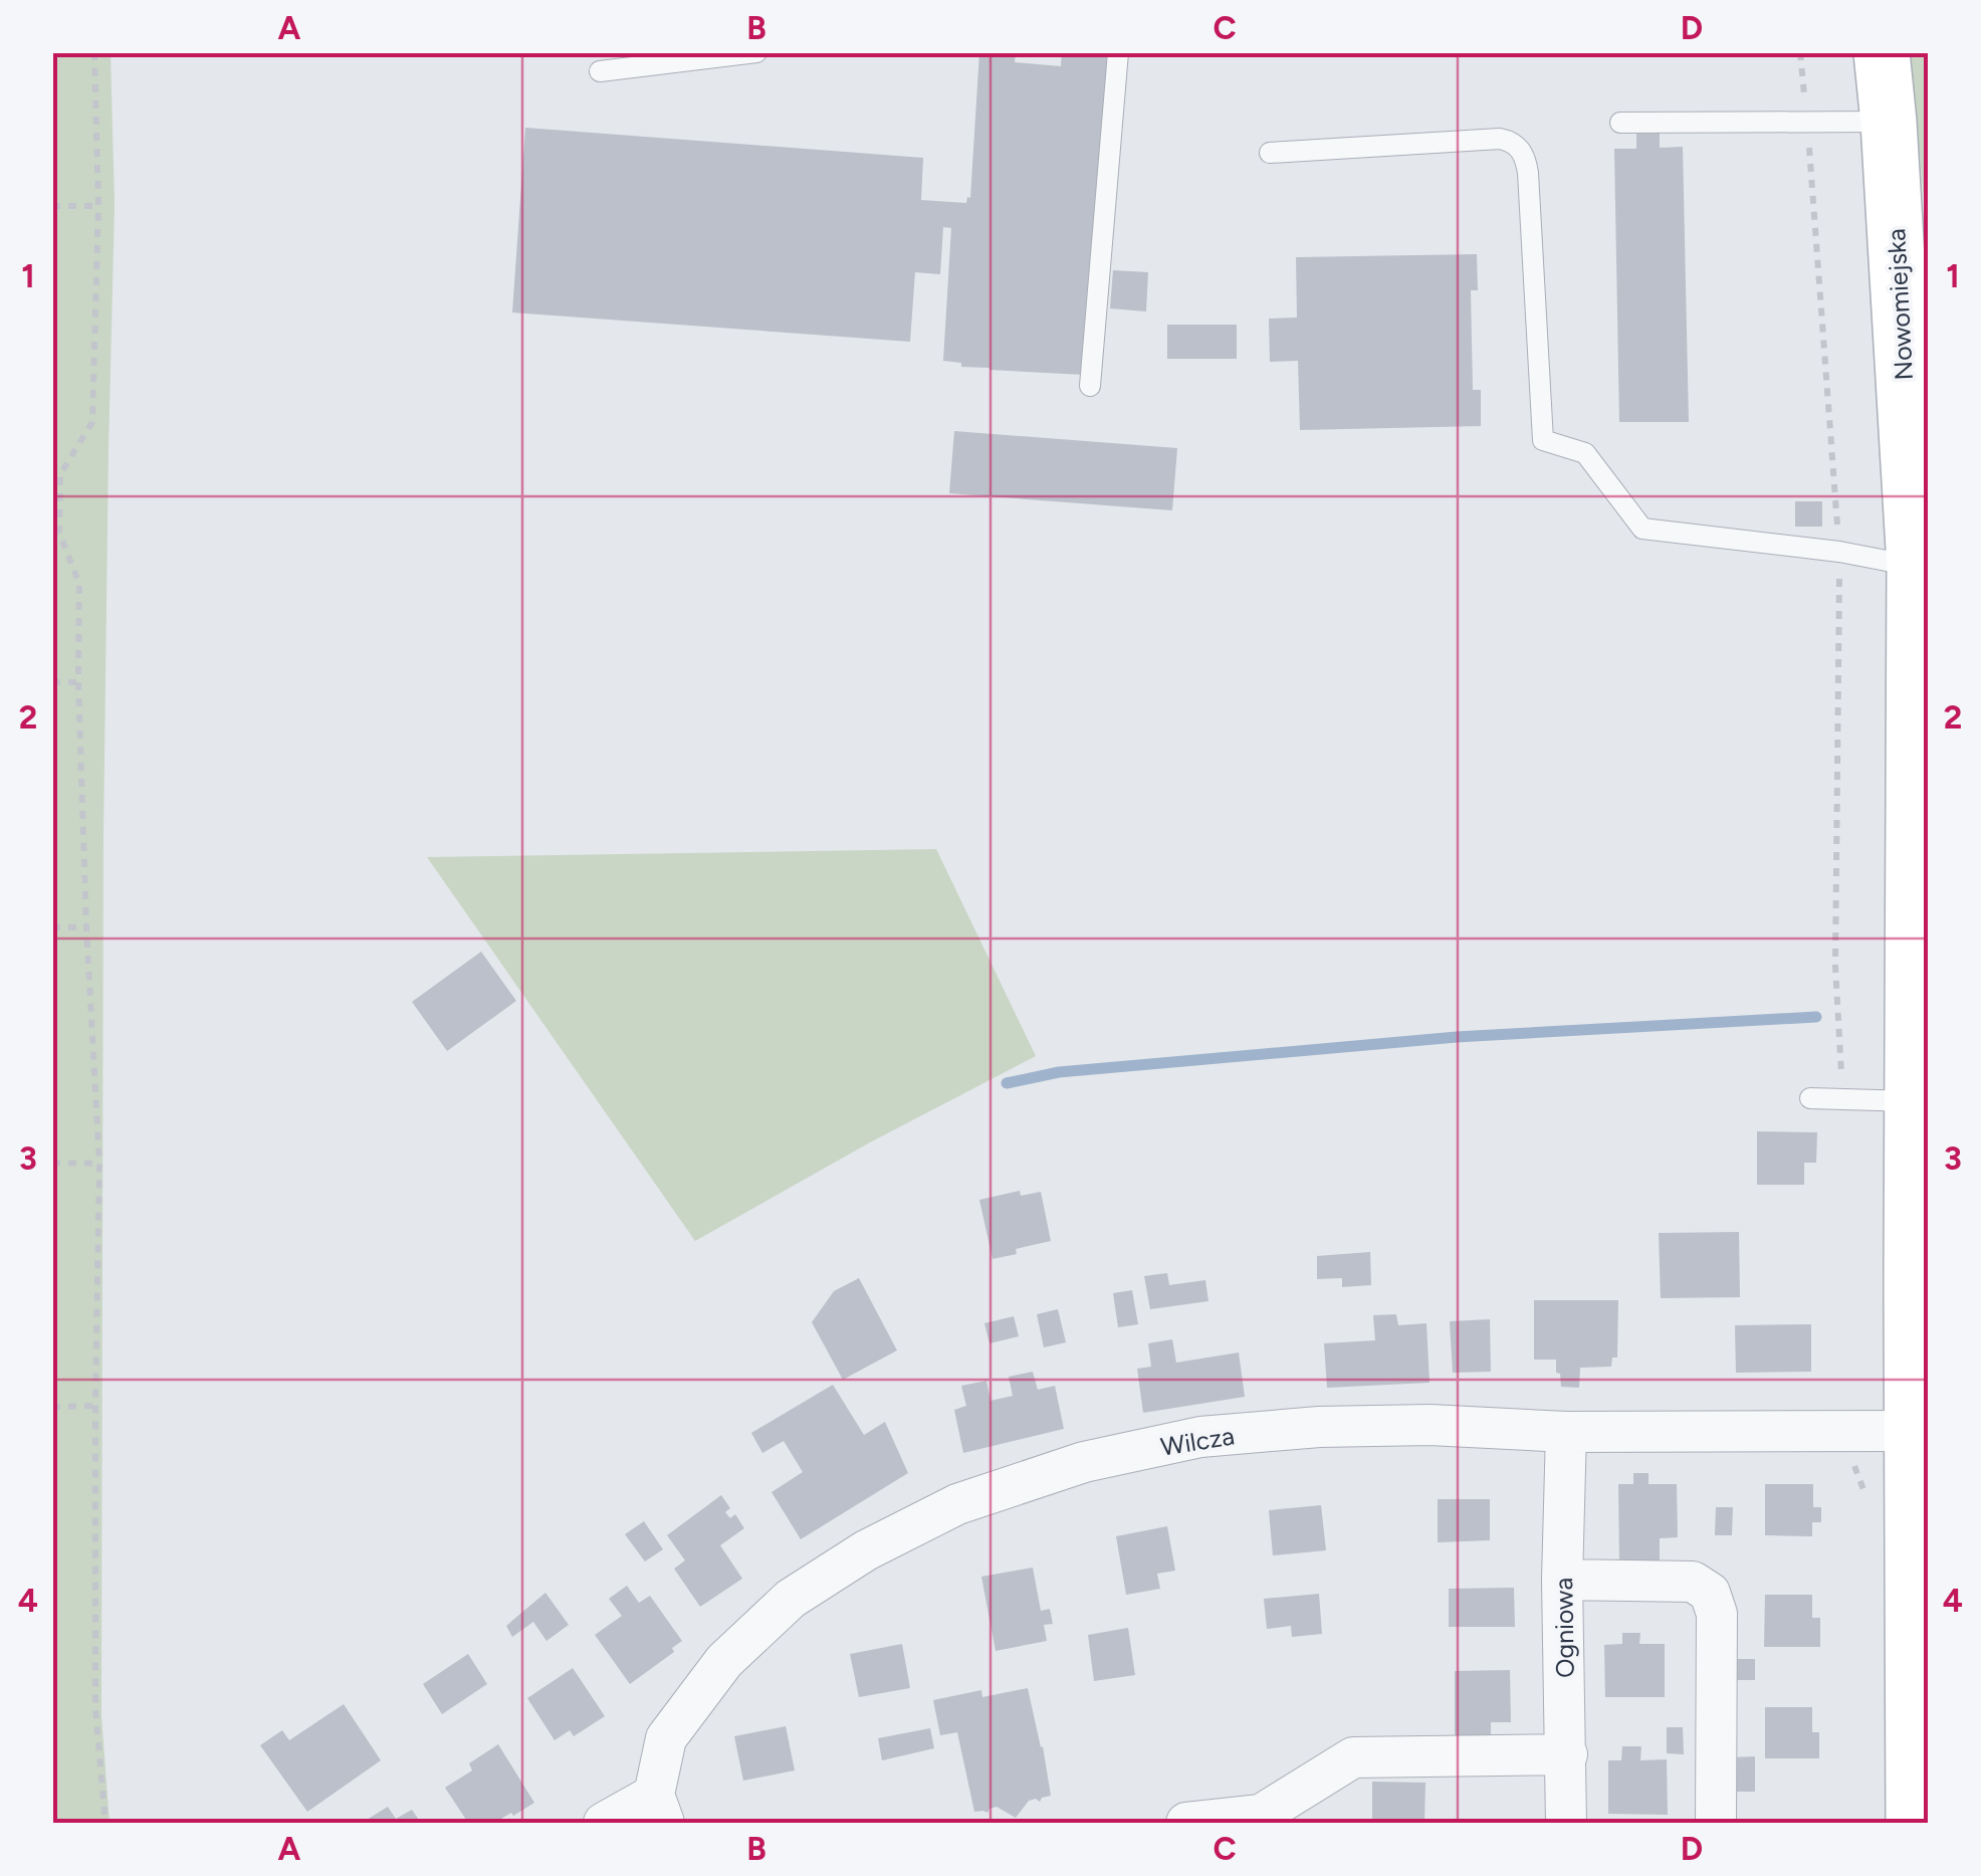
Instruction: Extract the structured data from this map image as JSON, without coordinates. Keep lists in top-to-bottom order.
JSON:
{
  "streets": {
    "street": ["Nowomiejska", "Wilcza", "Ogniowa"]
  },
  "crossings": [
    ["Nowomiejska", "Wilcza"],
    ["Wilcza", "Ogniowa"]
  ],
  "grid": {
    "columns": [
      "A",
      "B",
      "C",
      "D"
    ],
    "rows": [
      "1",
      "2",
      "3",
      "4"
    ]
  }
}
